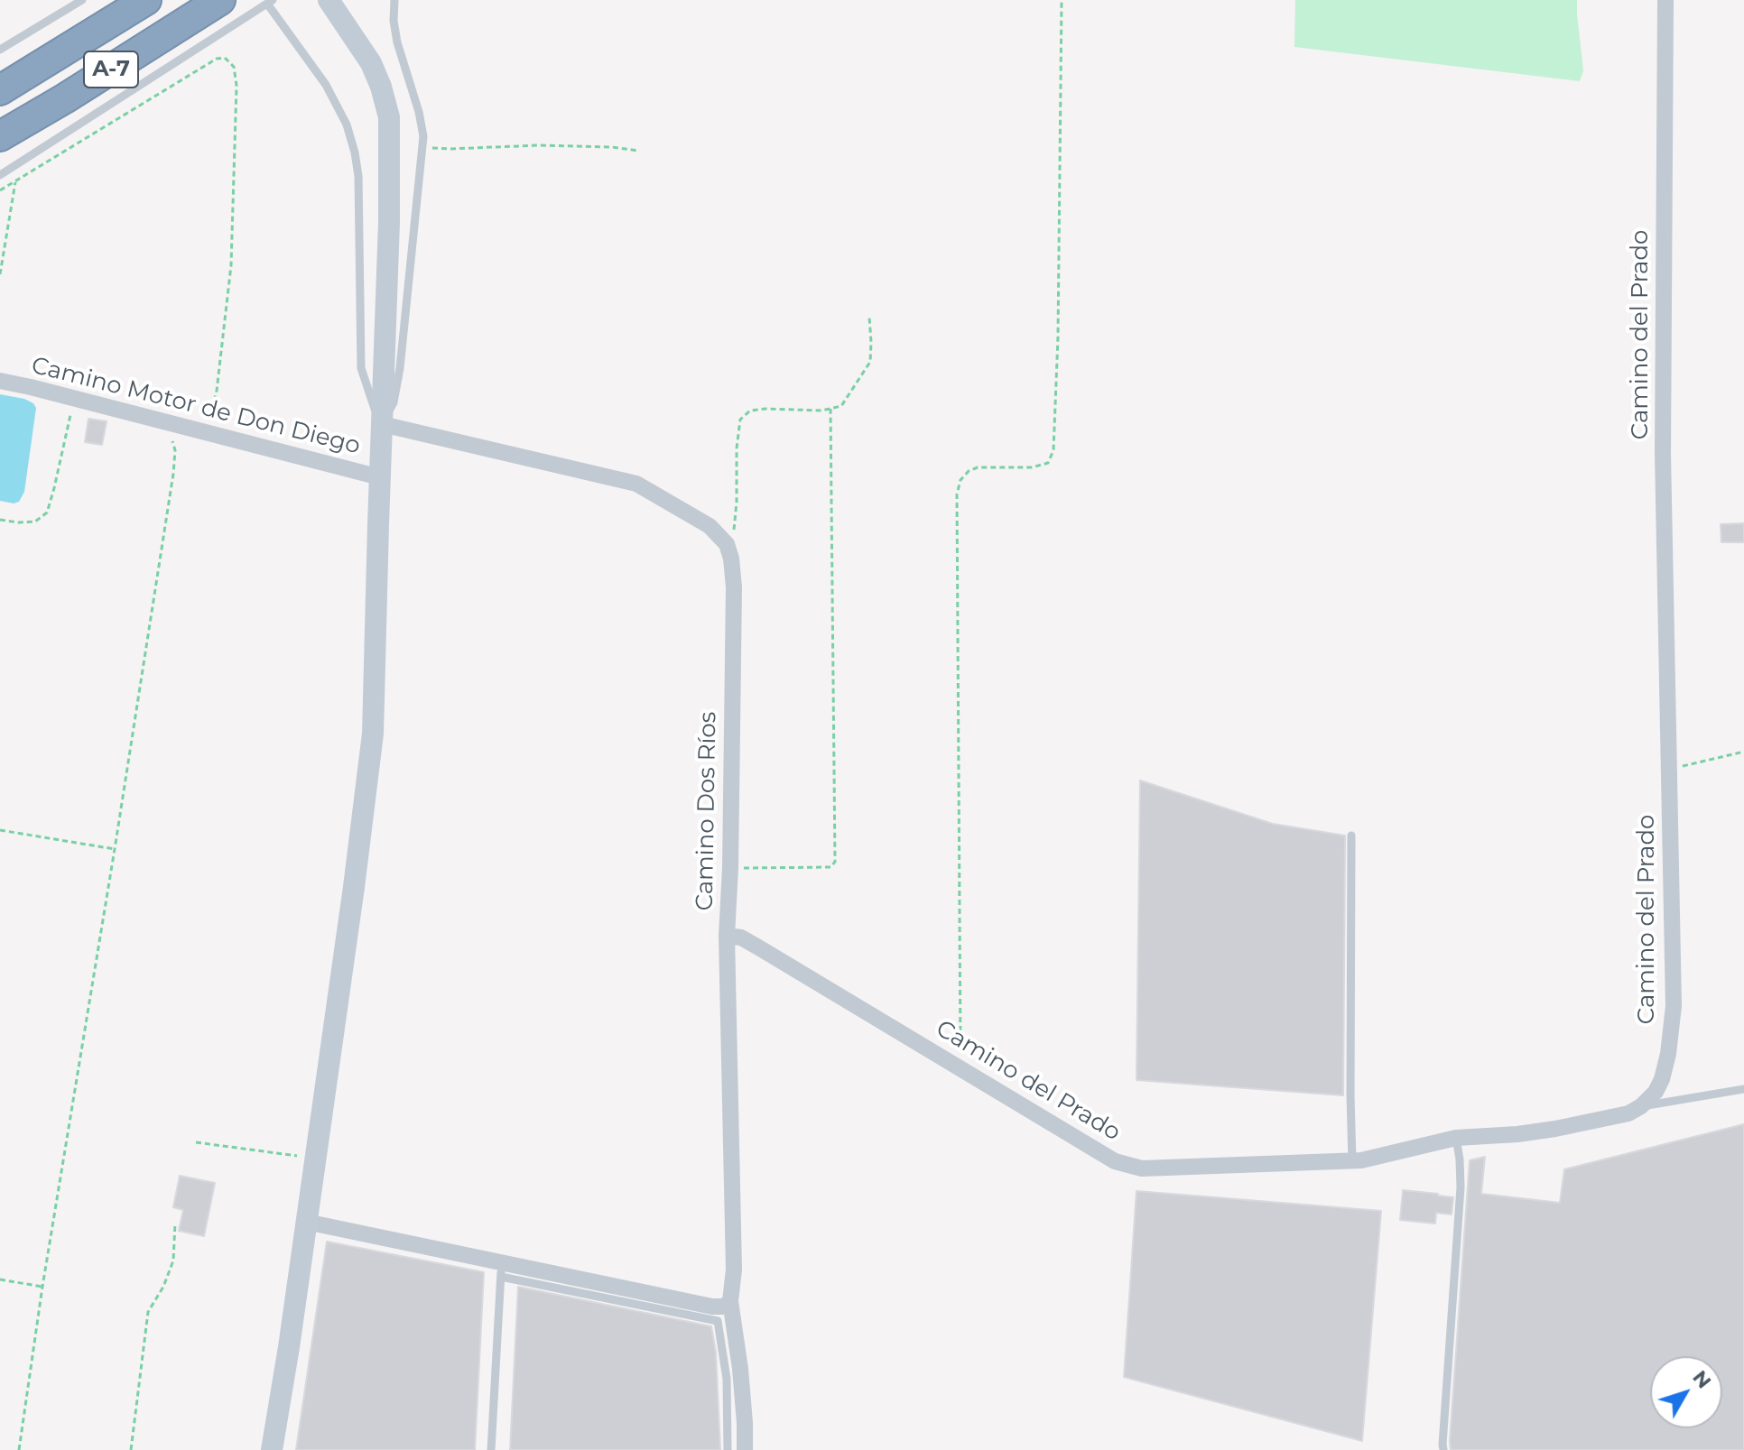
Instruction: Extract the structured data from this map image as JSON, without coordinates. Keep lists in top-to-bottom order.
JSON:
{
  "streets": {
    "highway": ["A-7"],
    "street": ["Camino del Prado", "Camino Motor de Don Diego", "Camino Dos Ríos"]
  },
  "crossings": [
    ["Camino del Prado", "Camino Dos Ríos"]
  ],
  "north": "top right"
}
